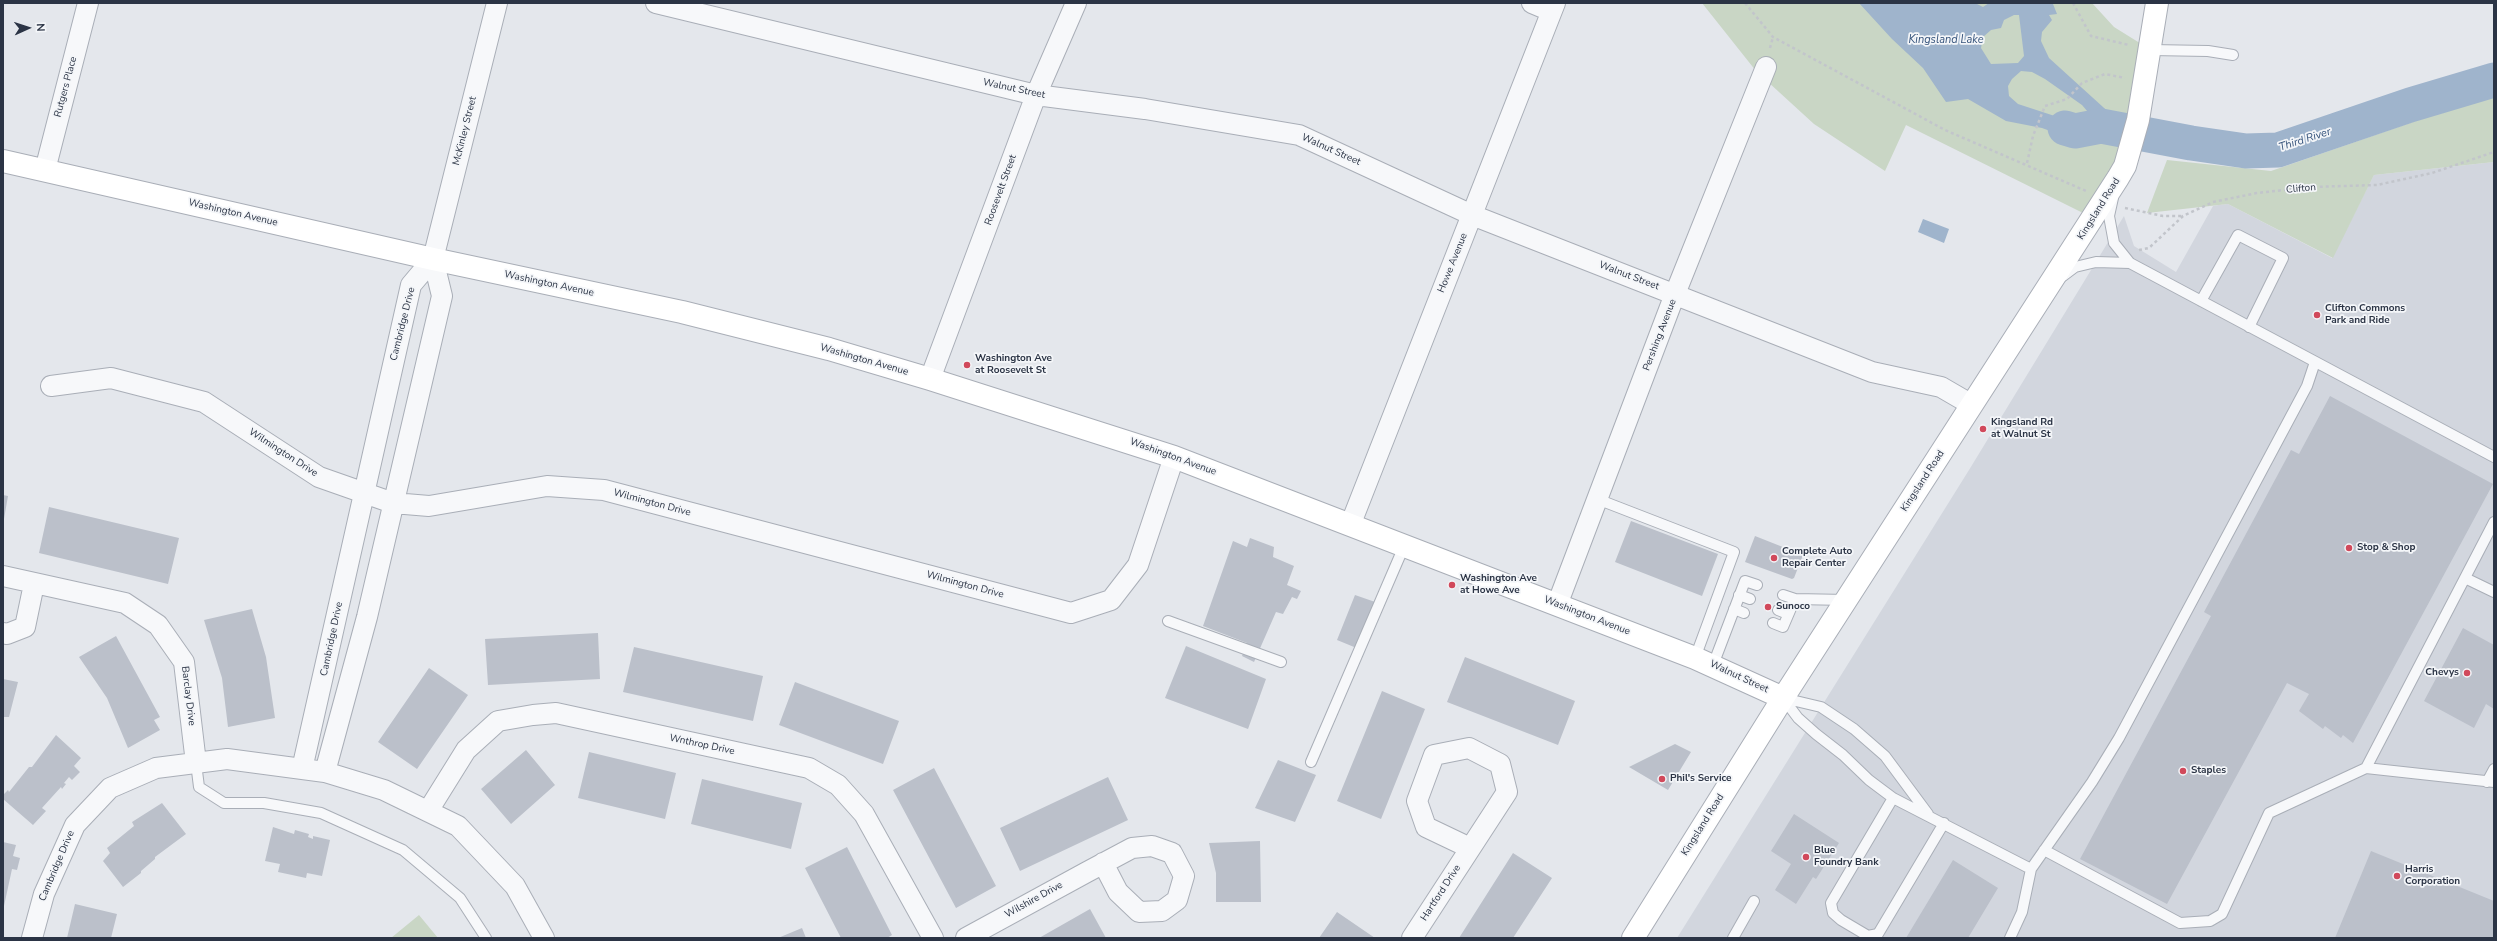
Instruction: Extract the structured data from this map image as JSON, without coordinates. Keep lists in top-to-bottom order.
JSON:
{
  "streets": {
    "main road": ["Walnut Street", "Kingsland Road", "Washington Avenue"],
    "street": [
      "Rutgers Place",
      "McKinley Street",
      "Roosevelt Street",
      "Howe Avenue",
      "Cambridge Drive",
      "Pershing Avenue",
      "Wilmington Drive",
      "Barclay Drive",
      "Wnthrop Drive",
      "Hartford Drive",
      "Wilshire Drive"
    ],
    "path": ["Clifton"]
  },
  "crossings": [
    ["Rutgers Place", "Washington Avenue"],
    ["Walnut Street", "Roosevelt Street"],
    ["Walnut Street", "Kingsland Road"],
    ["Walnut Street", "Washington Avenue"],
    ["Walnut Street", "Howe Avenue"],
    ["Walnut Street", "Pershing Avenue"],
    ["McKinley Street", "Washington Avenue"],
    ["McKinley Street", "Cambridge Drive"],
    ["Roosevelt Street", "Washington Avenue"],
    ["Washington Avenue", "Howe Avenue"],
    ["Washington Avenue", "Cambridge Drive"],
    ["Washington Avenue", "Pershing Avenue"],
    ["Washington Avenue", "Wilmington Drive"],
    ["Cambridge Drive", "Wilmington Drive"],
    ["Cambridge Drive", "Barclay Drive"],
    ["Cambridge Drive", "Wnthrop Drive"]
  ],
  "water": ["Kingsland Lake", "Third River"],
  "places": [
    "Clifton Commons Park and Ride",
    "Washington Ave at Roosevelt St",
    "Kingsland Rd at Walnut St",
    "Stop & Shop",
    "Complete Auto Repair Center",
    "Washington Ave at Howe Ave",
    "Sunoco",
    "Chevys",
    "Staples",
    "Phil's Service",
    "Blue Foundry Bank",
    "Harris Corporation"
  ],
  "north": "right"
}
